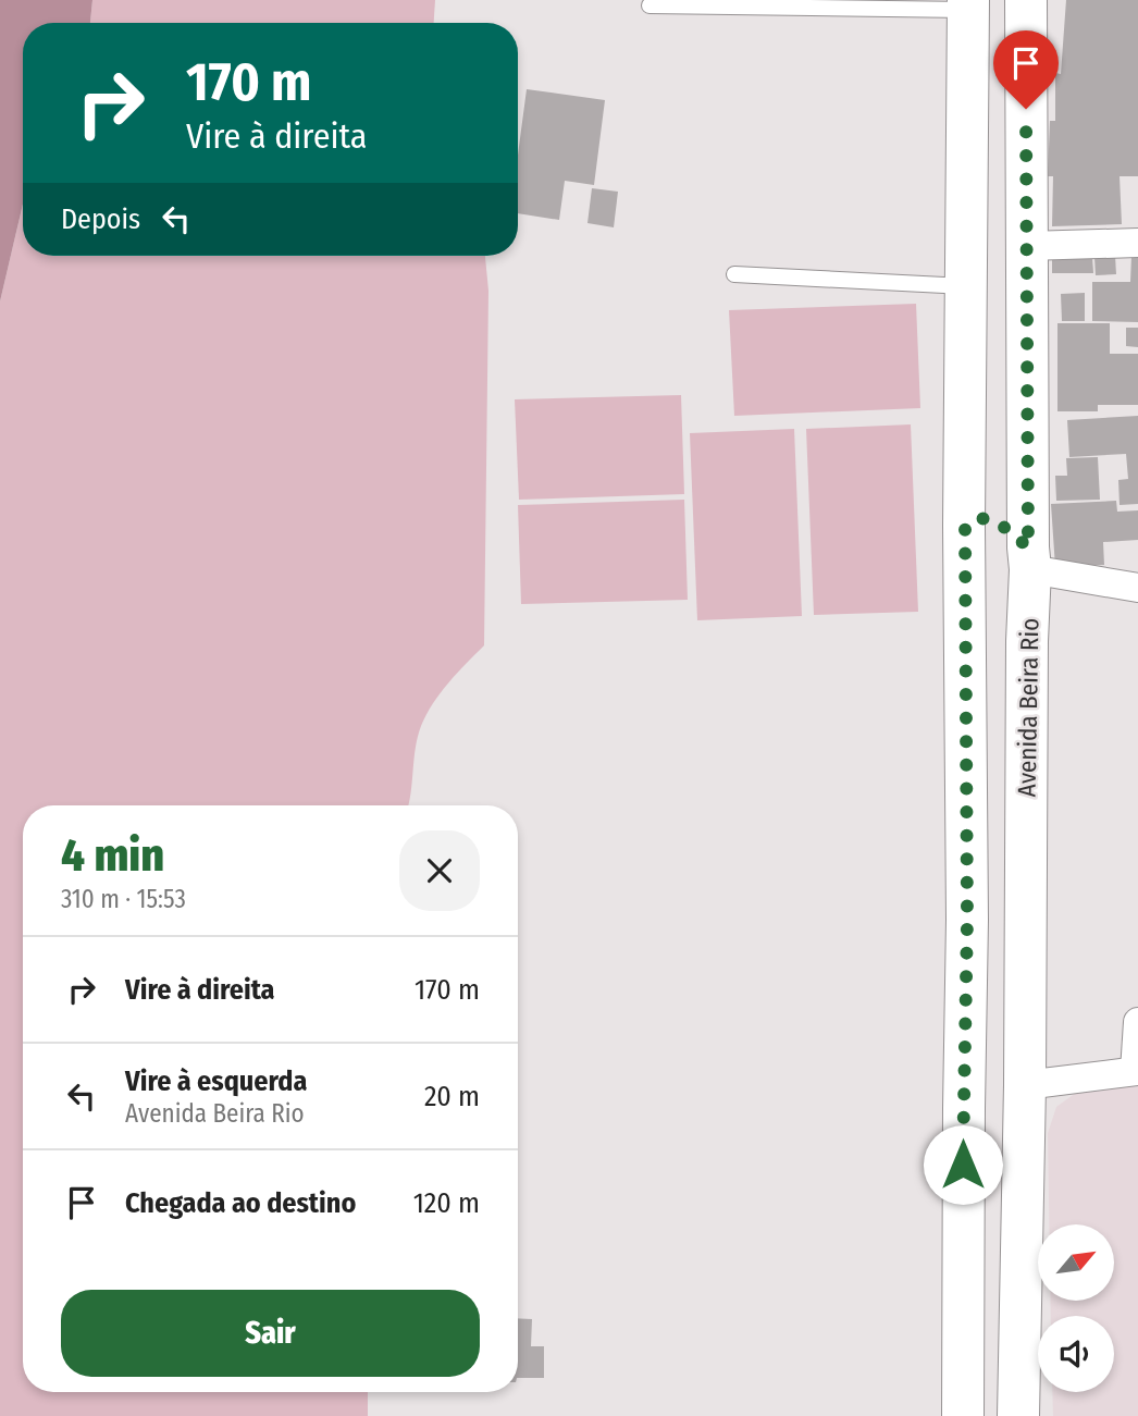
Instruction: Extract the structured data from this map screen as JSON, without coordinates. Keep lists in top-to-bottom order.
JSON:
{
  "streets": {
    "main road": ["Avenida Beira Rio"]
  },
  "north": "top right",
  "page": {
    "turn": ["170 m", "Vire à direita"],
    "then": "Depois",
    "heading": ["4 min", "310 m · 15:53"],
    "list": [
      {
        "name": "Vire à direita",
        "value": "170 m"
      },
      {
        "name": "Vire à esquerda",
        "note": "Avenida Beira Rio",
        "value": "20 m"
      },
      {
        "name": "Chegada ao destino",
        "value": "120 m"
      }
    ],
    "buttons": "Sair"
  }
}
